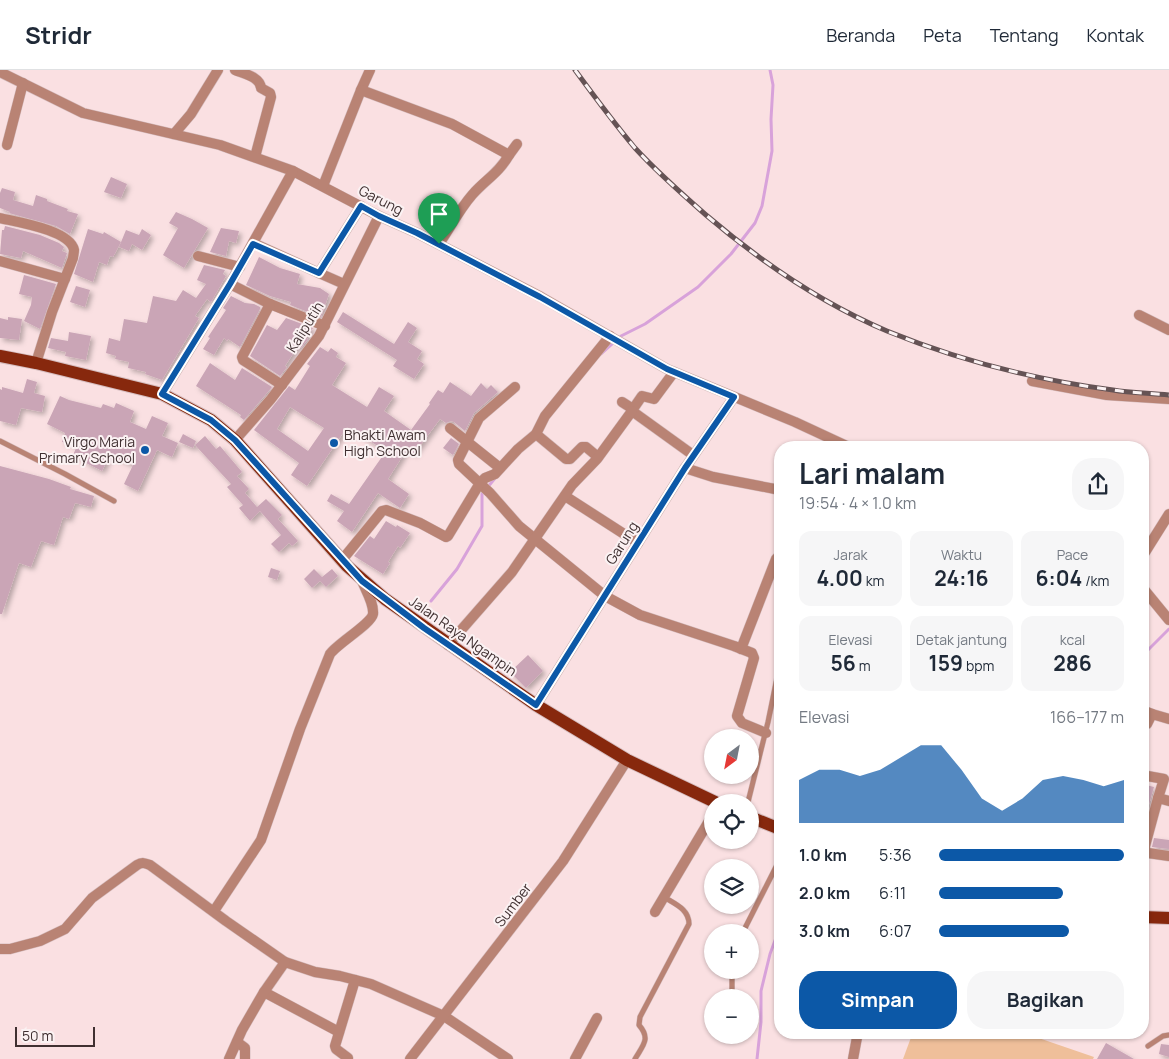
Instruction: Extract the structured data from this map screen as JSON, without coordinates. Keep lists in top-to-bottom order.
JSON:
{
  "streets": {
    "main road": ["Jalan Raya Ngampin"],
    "street": ["Garung", "Kaliputih", "Sumber"]
  },
  "crossings": [
    ["Garung", "Kaliputih"],
    ["Garung", "Jalan Raya Ngampin"],
    ["Kaliputih", "Jalan Raya Ngampin"],
    ["Jalan Raya Ngampin", "Sumber"]
  ],
  "places": ["Bhakti Awam High School", "Virgo Maria Primary School"],
  "scale_bar": "50 m",
  "north": "bottom left",
  "page": {
    "header": "Stridr",
    "nav": [
      "Beranda",
      "Peta",
      "Tentang",
      "Kontak"
    ],
    "heading": ["Lari malam", "19:54 · 4 × 1.0 km"],
    "stats": [
      ["Jarak", "4.00 km"],
      ["Waktu", "24:16"],
      ["Pace", "6:04 /km"],
      ["Elevasi", "56 m"],
      ["Detak jantung", "159 bpm"],
      ["kcal", "286"]
    ],
    "chart": ["Elevasi", "166–177 m"],
    "map_buttons": ["+", "−"],
    "list": [
      {
        "name": "1.0 km",
        "note": "5:36"
      },
      {
        "name": "2.0 km",
        "note": "6:11"
      },
      {
        "name": "3.0 km",
        "note": "6:07"
      }
    ],
    "buttons": ["Simpan", "Bagikan"],
    "scale": "50 m"
  }
}
